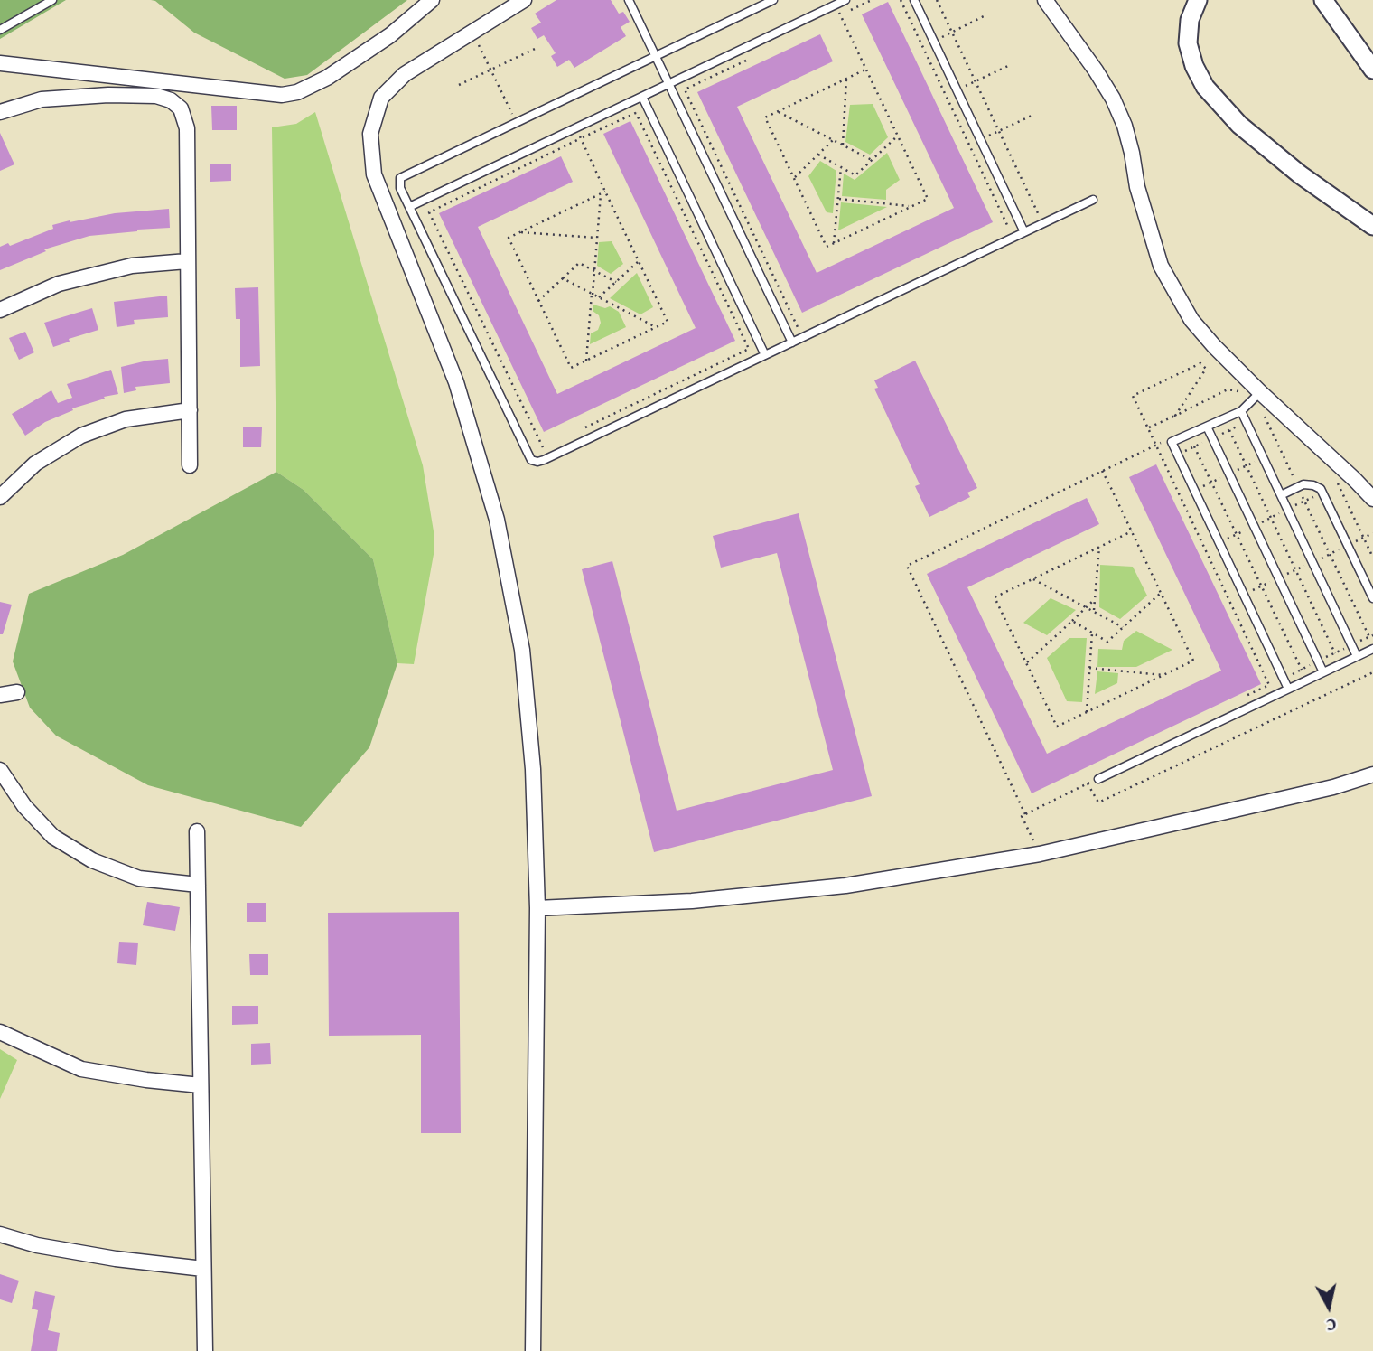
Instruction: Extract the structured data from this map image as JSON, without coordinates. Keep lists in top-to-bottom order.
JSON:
{
  "north": "bottom"
}
